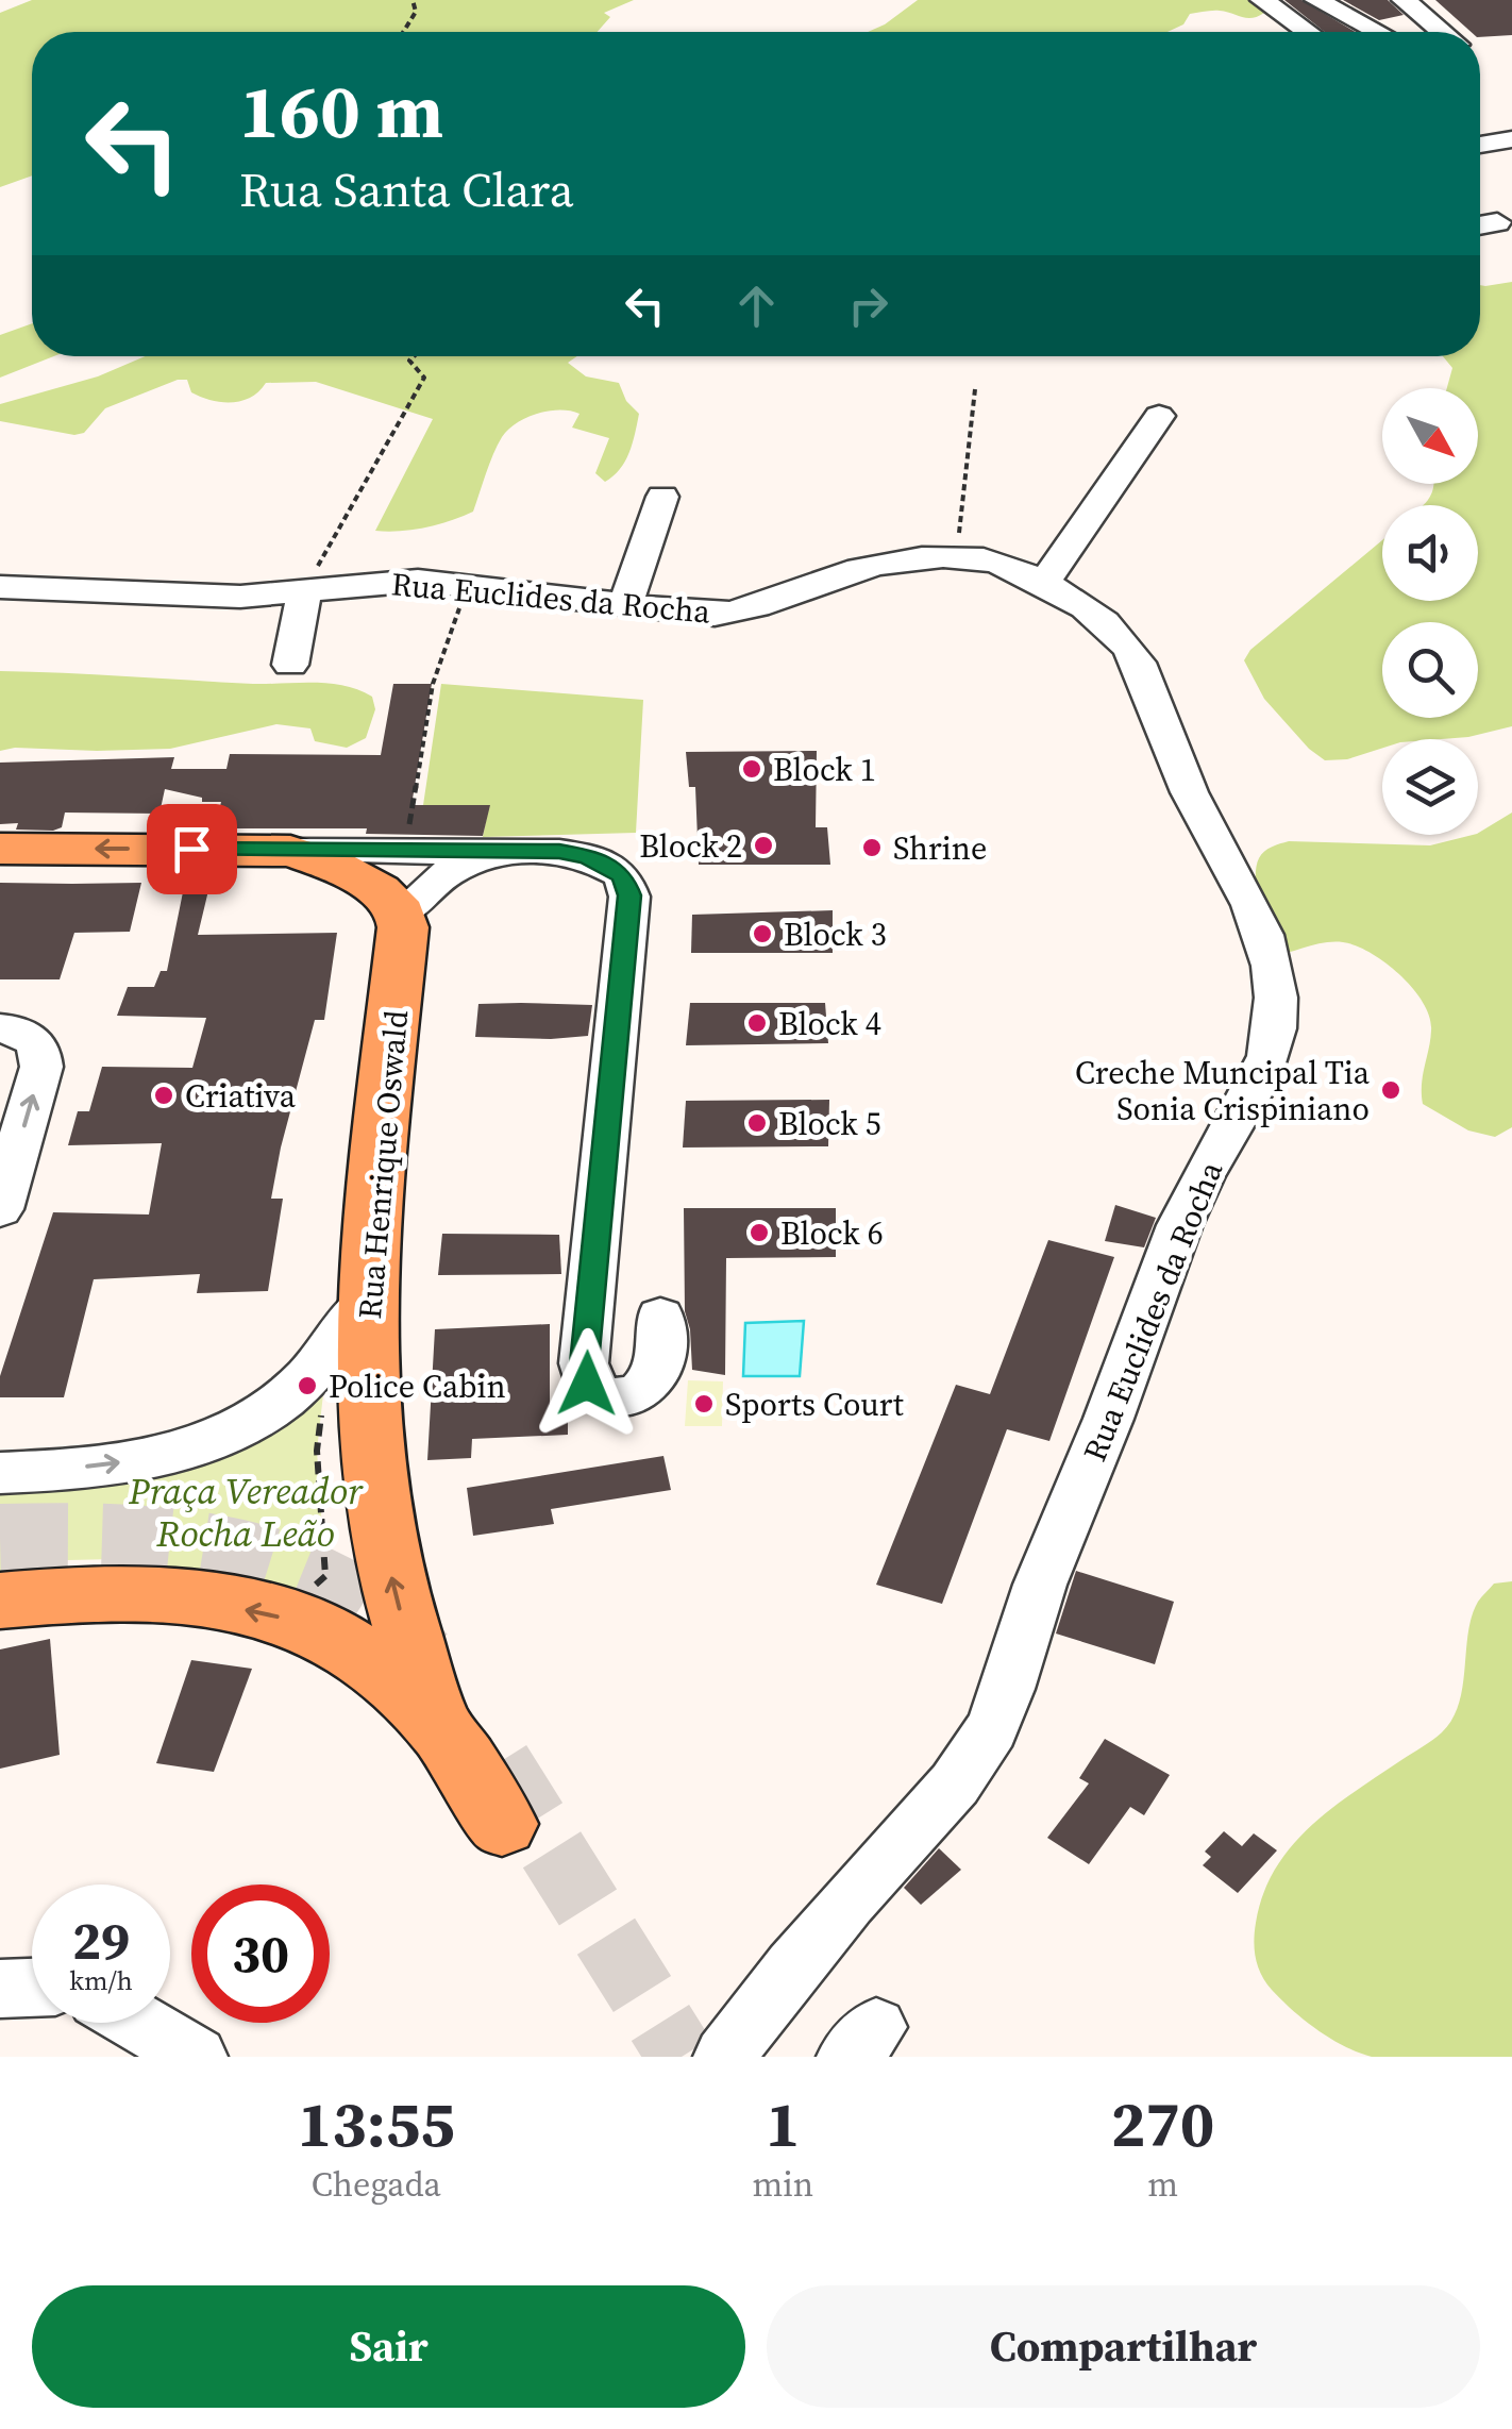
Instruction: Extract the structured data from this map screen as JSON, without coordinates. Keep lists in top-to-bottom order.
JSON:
{
  "streets": {
    "main road": ["Rua Henrique Oswald"],
    "street": ["Rua Euclides da Rocha"]
  },
  "one_way": ["Rua Henrique Oswald"],
  "parks": ["Praça Vereador Rocha Leão"],
  "places": [
    "Block 1",
    "Block 2",
    "Shrine",
    "Block 3",
    "Block 4",
    "Creche Muncipal Tia Sonia Crispiniano",
    "Criativa",
    "Block 5",
    "Block 6",
    "Police Cabin",
    "Sports Court"
  ],
  "north": "bottom right",
  "page": {
    "turn": ["160 m", "Rua Santa Clara"],
    "speed": "29 km/h",
    "limit": "30",
    "eta": [
      "13:55",
      "Chegada",
      "1",
      "min",
      "270",
      "m"
    ],
    "buttons": ["Sair", "Compartilhar"]
  }
}
